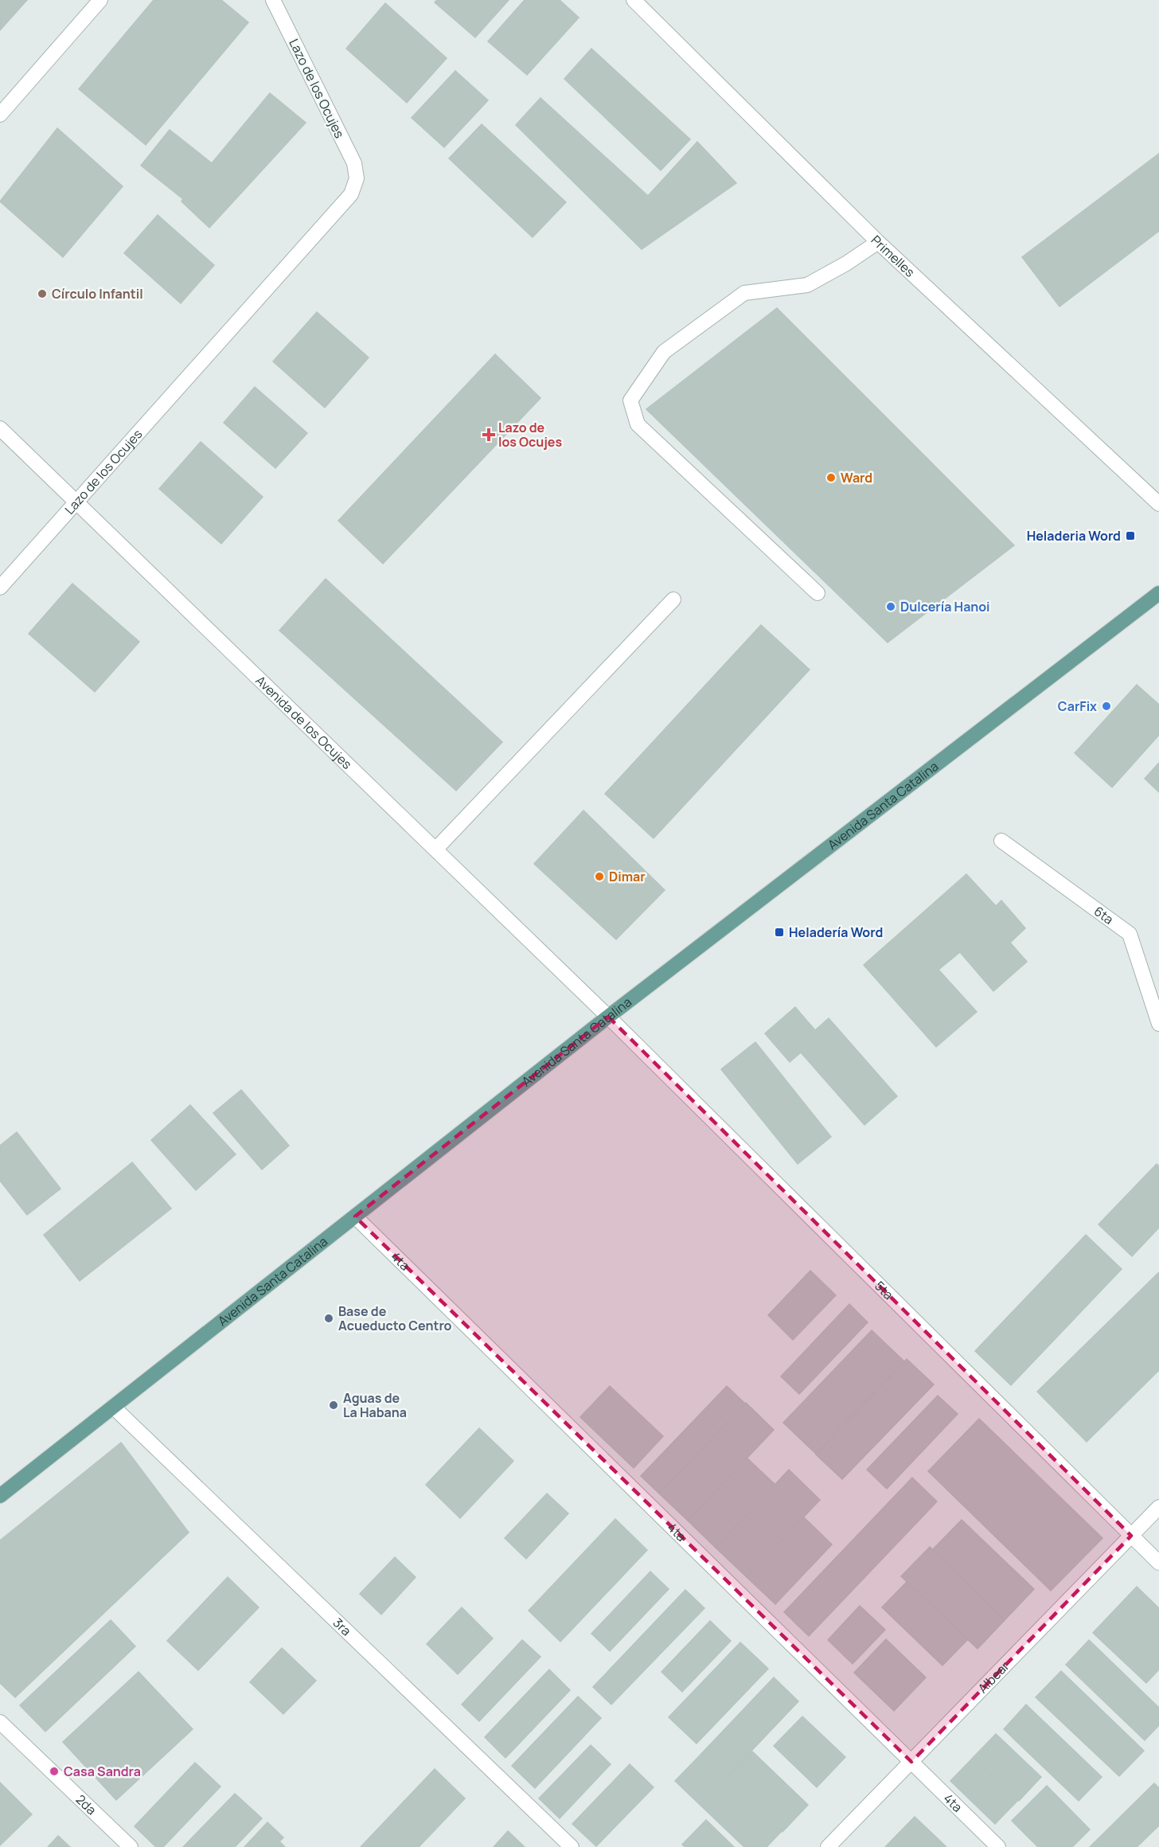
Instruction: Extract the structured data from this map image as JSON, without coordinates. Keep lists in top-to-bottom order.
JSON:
{
  "streets": {
    "main road": ["Avenida Santa Catalina"],
    "street": [
      "Lazo de los Ocujes",
      "Primelles",
      "Avenida de los Ocujes",
      "6ta",
      "4ta",
      "5ta",
      "3ra",
      "Albear",
      "2da"
    ]
  },
  "crossings": [
    ["Lazo de los Ocujes", "Avenida de los Ocujes"],
    ["Avenida de los Ocujes", "Avenida Santa Catalina"],
    ["Avenida de los Ocujes", "5ta"],
    ["Avenida Santa Catalina", "4ta"],
    ["Avenida Santa Catalina", "5ta"],
    ["Avenida Santa Catalina", "3ra"],
    ["4ta", "Albear"],
    ["5ta", "Albear"]
  ],
  "places": {
    "other": [
      "Círculo Infantil",
      "Ward",
      "Dulcería Hanoi",
      "CarFix",
      "Dimar",
      "Base de Acueducto Centro",
      "Aguas de La Habana",
      "Casa Sandra"
    ],
    "health": ["Lazo de los Ocujes"],
    "transit": ["Heladeria Word", "Heladería Word"]
  }
}
